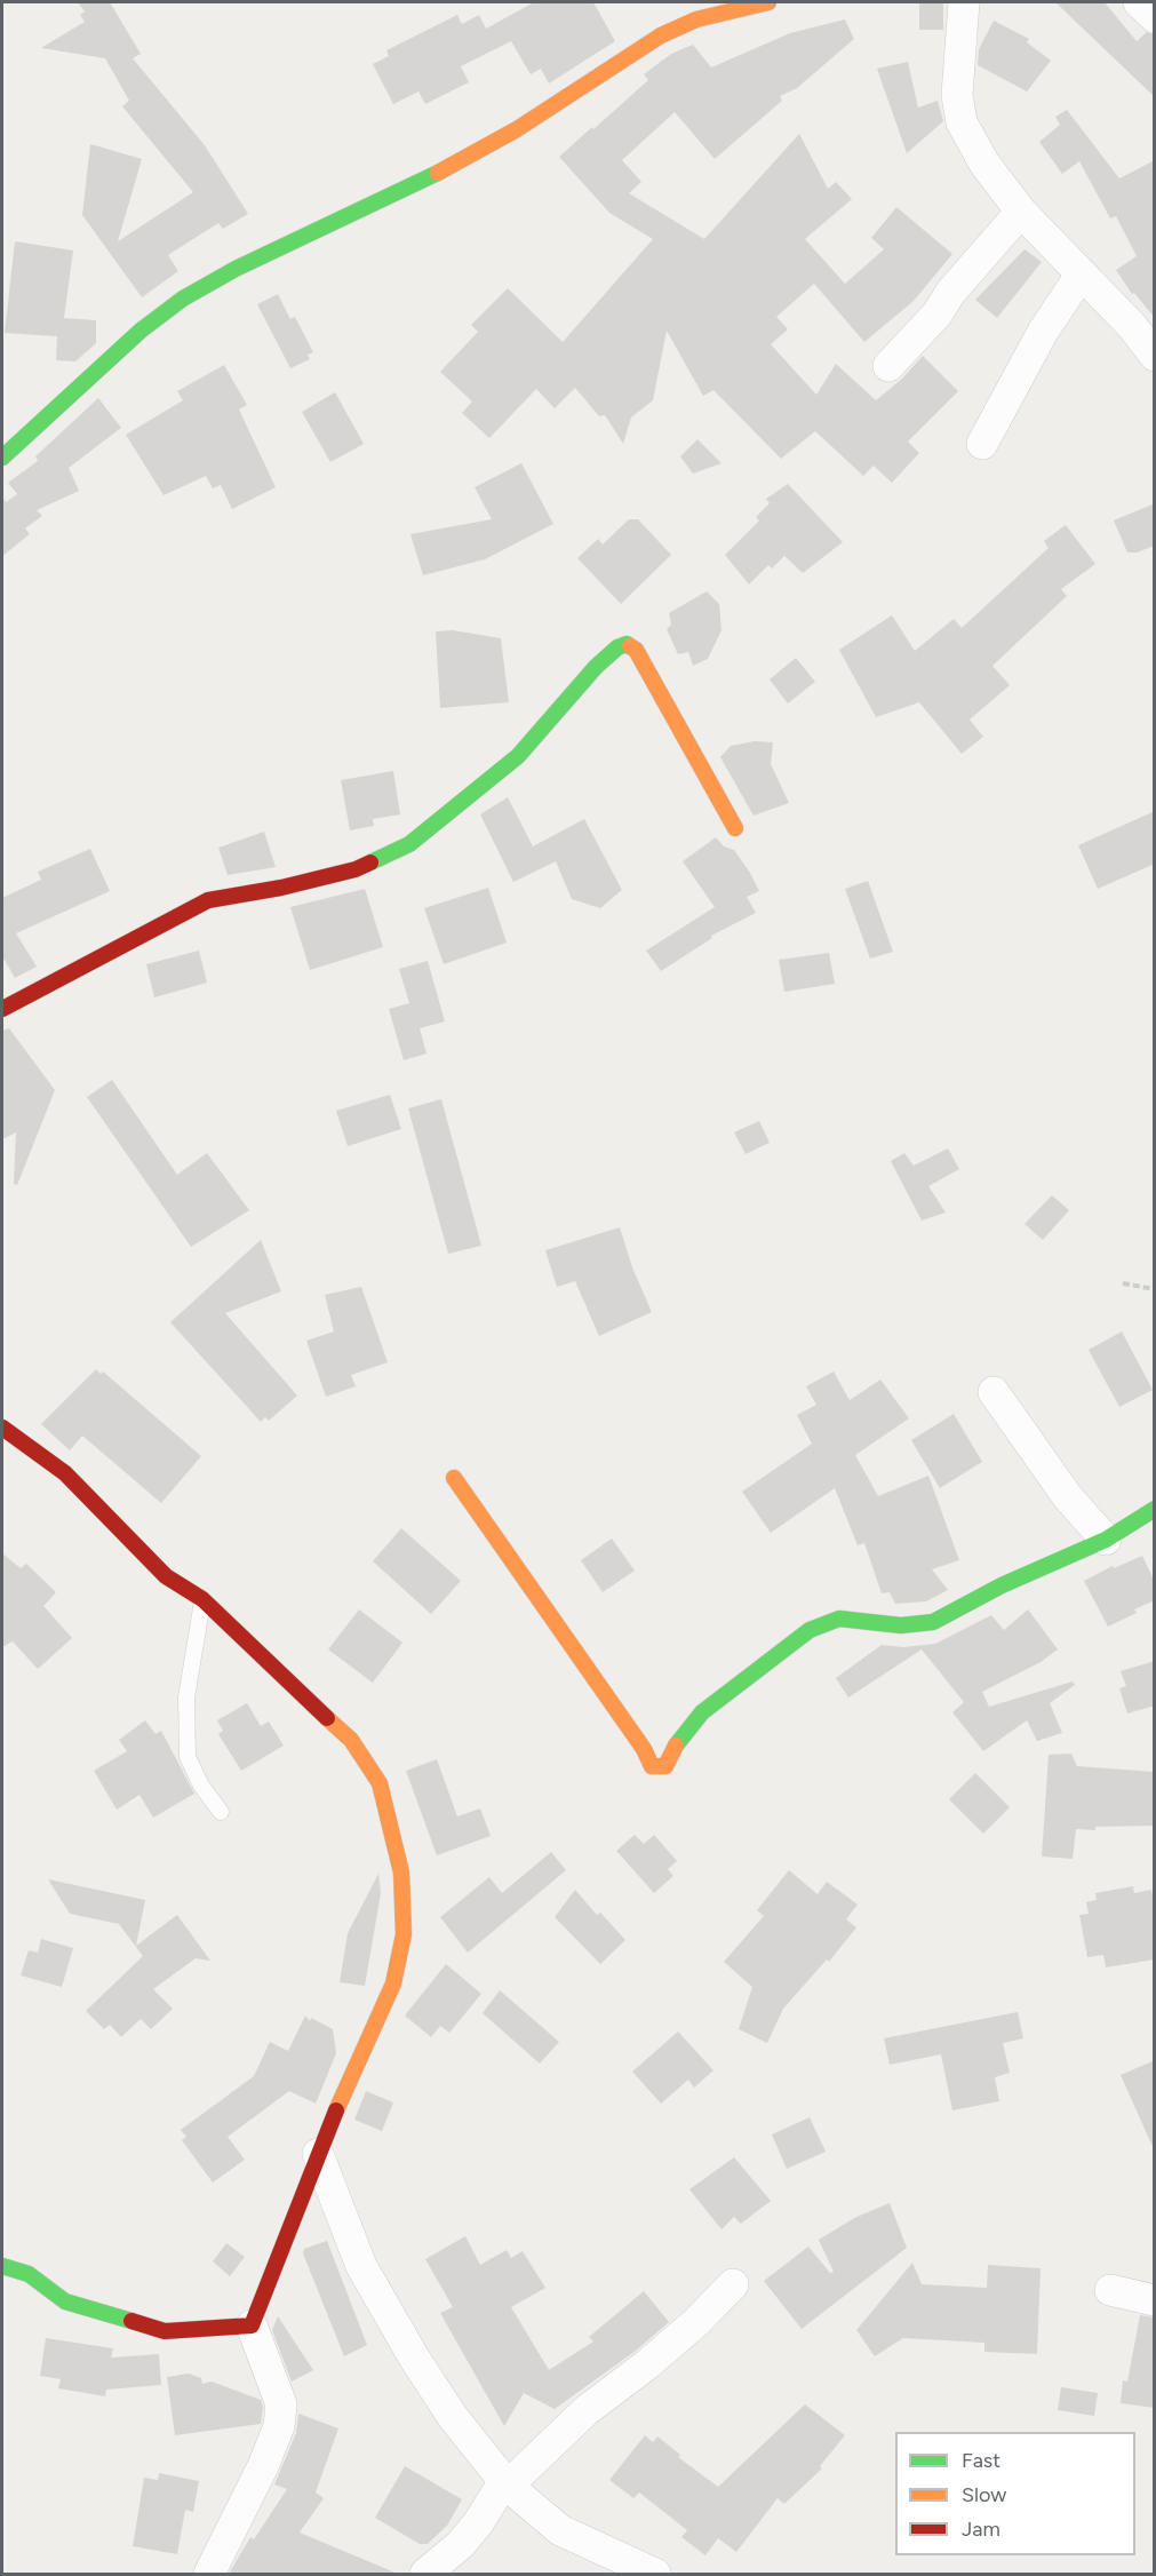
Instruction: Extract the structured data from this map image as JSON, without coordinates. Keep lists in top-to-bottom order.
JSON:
{
  "legend": ["Fast", "Slow", "Jam"]
}
